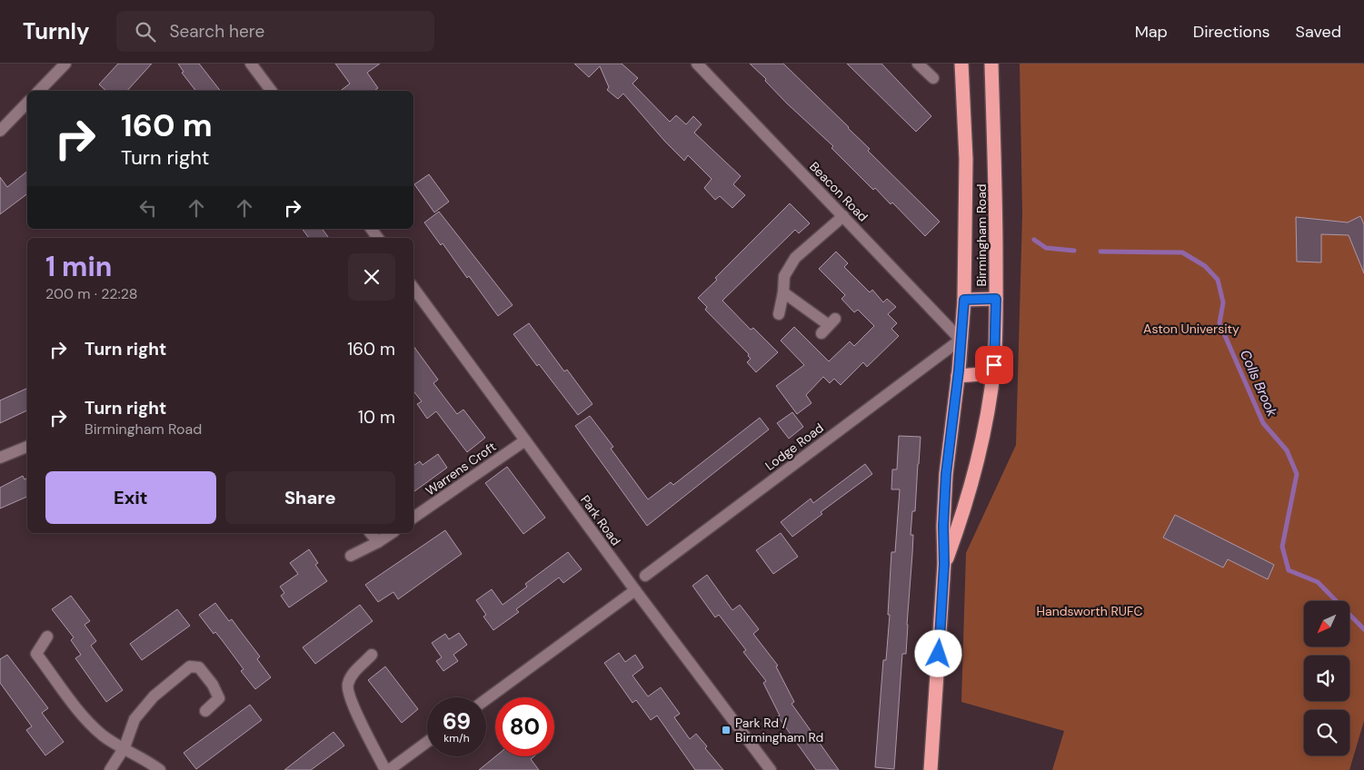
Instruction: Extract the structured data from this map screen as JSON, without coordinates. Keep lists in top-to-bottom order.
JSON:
{
  "streets": {
    "highway": ["Birmingham Road"],
    "street": [
      "Beacon Road",
      "Lodge Road",
      "Warrens Croft",
      "Park Road"
    ]
  },
  "crossings": [
    ["Beacon Road", "Birmingham Road"],
    ["Beacon Road", "Lodge Road"],
    ["Birmingham Road", "Lodge Road"],
    ["Warrens Croft", "Park Road"]
  ],
  "water": ["Colls Brook"],
  "parks": ["Aston University", "Handsworth RUFC"],
  "places": {
    "transit": ["Park Rd / Birmingham Rd"]
  },
  "north": "bottom left",
  "page": {
    "header": "Turnly",
    "search": "Search here",
    "nav": ["Map", "Directions", "Saved"],
    "turn": ["160 m", "Turn right"],
    "heading": ["1 min", "200 m · 22:28"],
    "list": [
      {
        "name": "Turn right",
        "value": "160 m"
      },
      {
        "name": "Turn right",
        "note": "Birmingham Road",
        "value": "10 m"
      }
    ],
    "buttons": ["Exit", "Share"],
    "speed": "69 km/h",
    "limit": "80"
  }
}
